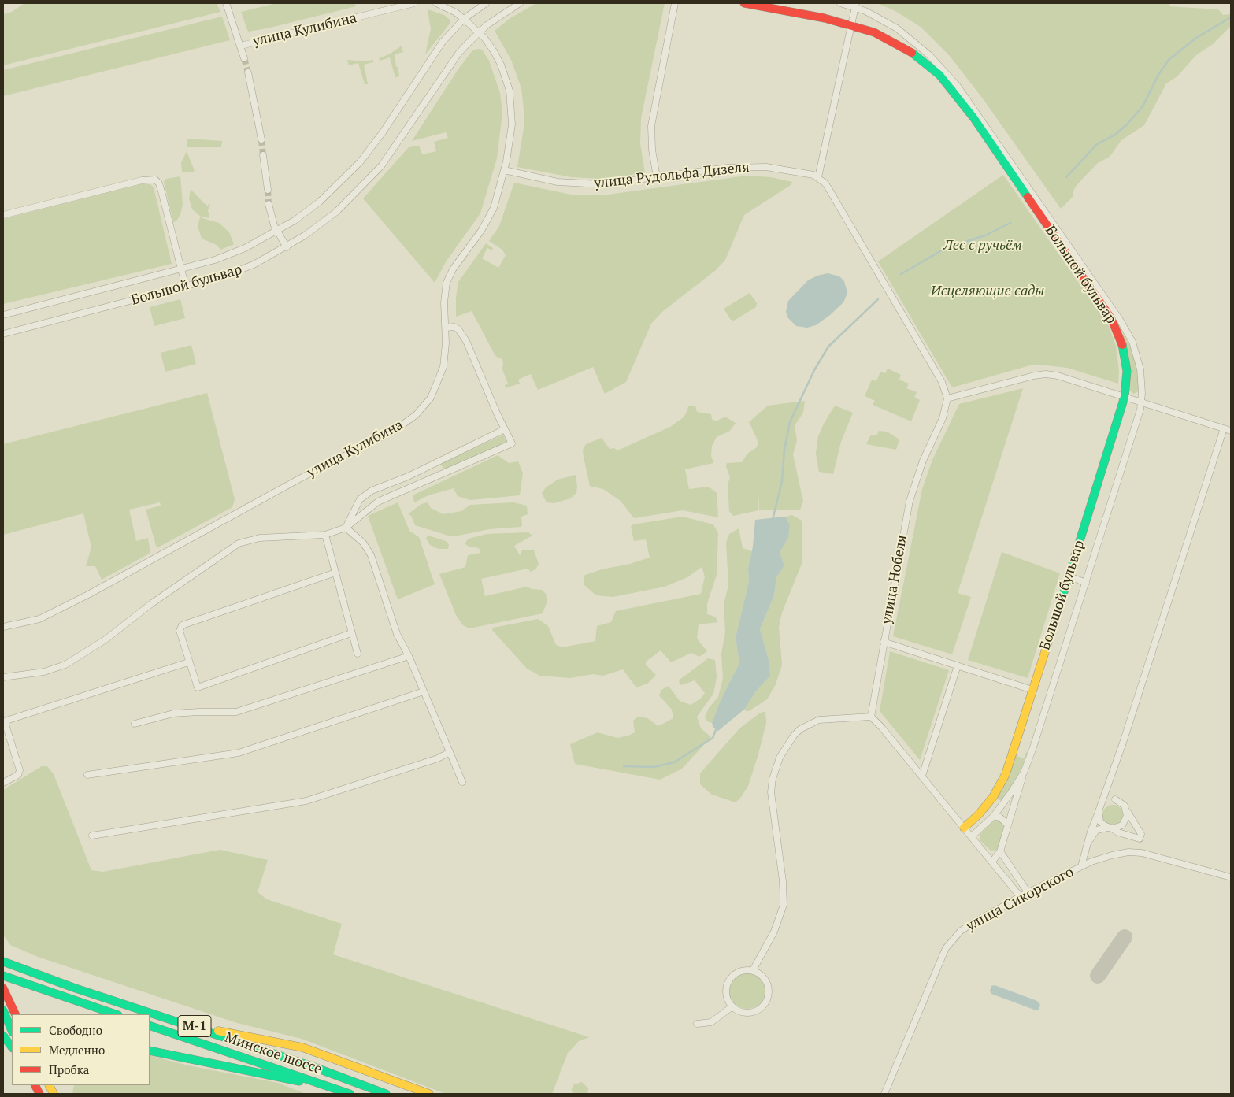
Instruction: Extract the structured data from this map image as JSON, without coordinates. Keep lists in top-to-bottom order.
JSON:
{
  "streets": {
    "main road": ["Большой бульвар", "М-1", "Минское шоссе"],
    "street": [
      "улица Кулибина",
      "улица Рудольфа Дизеля",
      "улица Нобеля",
      "улица Сикорского"
    ]
  },
  "crossings": [
    ["улица Кулибина", "улица Рудольфа Дизеля"],
    ["улица Кулибина", "Большой бульвар"]
  ],
  "parks": ["Лес с ручьём", "Исцеляющие сады"],
  "legend": ["Свободно", "Медленно", "Пробка"]
}
